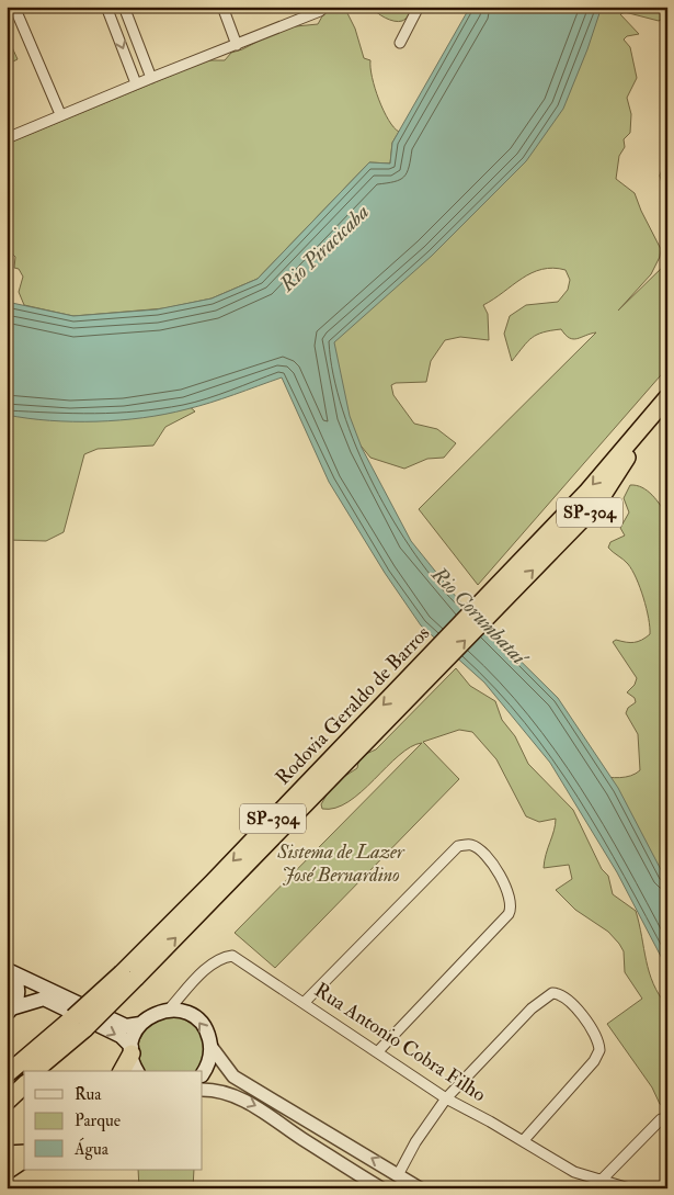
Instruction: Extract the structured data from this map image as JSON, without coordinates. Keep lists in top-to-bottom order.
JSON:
{
  "streets": {
    "highway": ["SP-304", "Rodovia Geraldo de Barros"],
    "street": ["Rua Antonio Cobra Filho"]
  },
  "water": ["Rio Piracicaba", "Rio Corumbataí"],
  "parks": ["Sistema de Lazer José Bernardino"],
  "legend": ["Rua", "Parque", "Água"]
}
